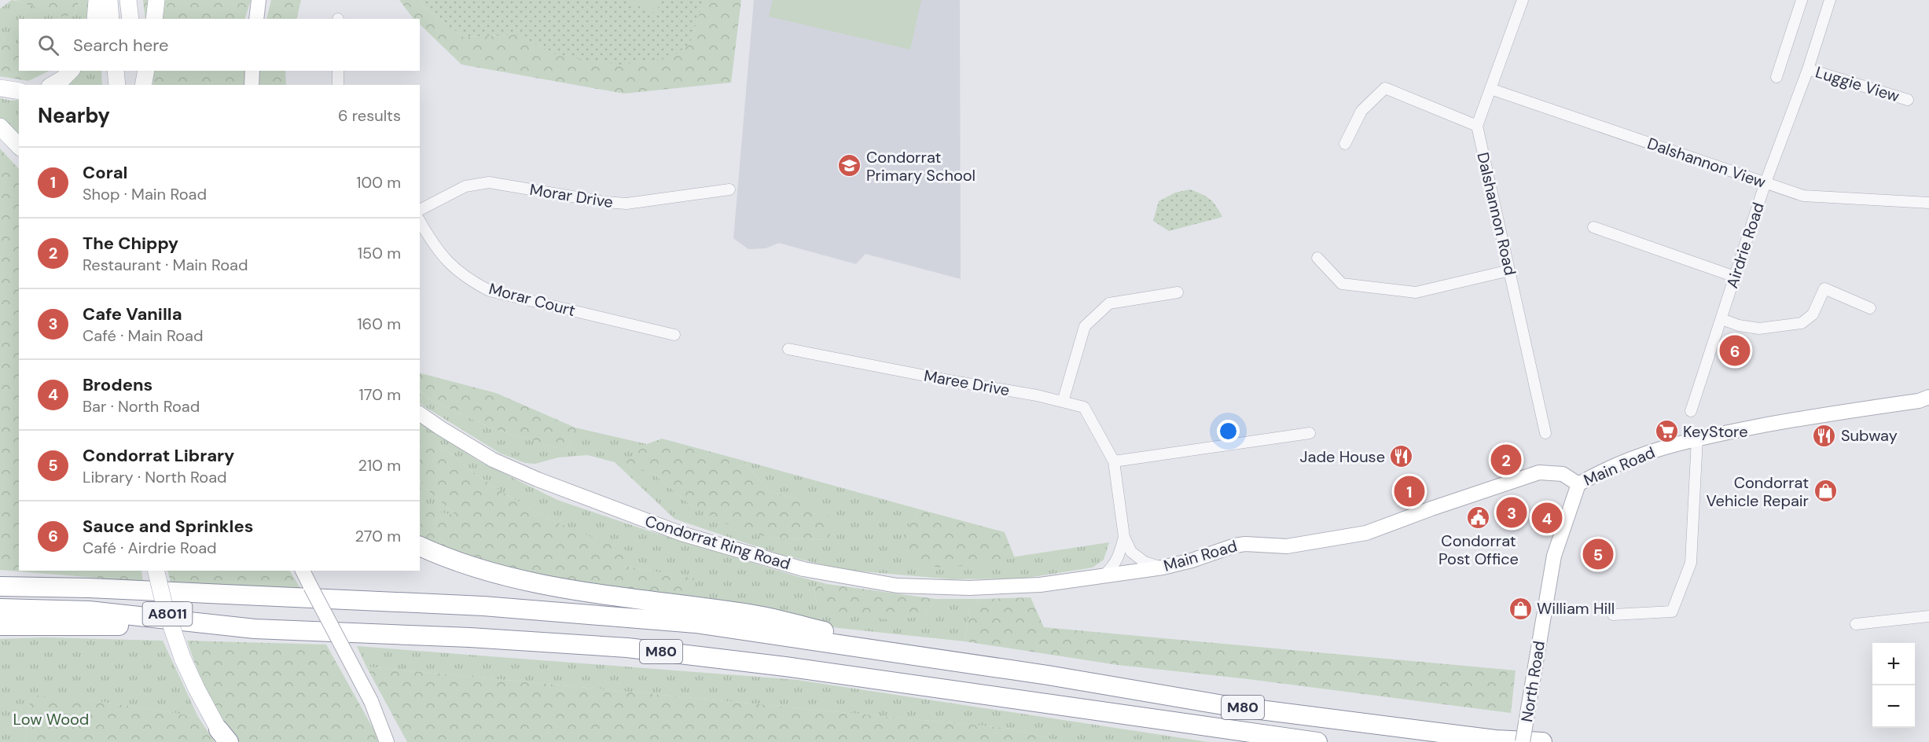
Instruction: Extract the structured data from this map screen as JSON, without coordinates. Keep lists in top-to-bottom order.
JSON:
{
  "streets": {
    "highway": ["M80"],
    "main road": ["A8011"],
    "street": [
      "Luggie View",
      "Dalshannon View",
      "Morar Drive",
      "Dalshannon Road",
      "Airdrie Road",
      "Morar Court",
      "Maree Drive",
      "Main Road",
      "Condorrat Ring Road",
      "North Road"
    ]
  },
  "crossings": [
    ["Luggie View", "Airdrie Road"],
    ["Dalshannon View", "Airdrie Road"],
    ["Maree Drive", "Main Road"],
    ["Main Road", "Condorrat Ring Road"],
    ["Main Road", "North Road"]
  ],
  "parks": ["Low Wood"],
  "places": {
    "school or university": ["Condorrat Primary School"],
    "supermarket": ["KeyStore"],
    "restaurant": ["Subway", "Jade House"],
    "shop": ["Condorrat Vehicle Repair", "William Hill"],
    "public building": ["Condorrat Post Office"]
  },
  "page": {
    "search": "Search here",
    "heading": ["Nearby", "6 results"],
    "list": [
      {
        "mark": "1",
        "name": "Coral",
        "note": "Shop · Main Road",
        "value": "100 m"
      },
      {
        "mark": "2",
        "name": "The Chippy",
        "note": "Restaurant · Main Road",
        "value": "150 m"
      },
      {
        "mark": "3",
        "name": "Cafe Vanilla",
        "note": "Café · Main Road",
        "value": "160 m"
      },
      {
        "mark": "4",
        "name": "Brodens",
        "note": "Bar · North Road",
        "value": "170 m"
      },
      {
        "mark": "5",
        "name": "Condorrat Library",
        "note": "Library · North Road",
        "value": "210 m"
      },
      {
        "mark": "6",
        "name": "Sauce and Sprinkles",
        "note": "Café · Airdrie Road",
        "value": "270 m"
      }
    ],
    "pins": [
      "6",
      "2",
      "1",
      "3",
      "4",
      "5"
    ],
    "map_buttons": ["+", "−"]
  }
}
